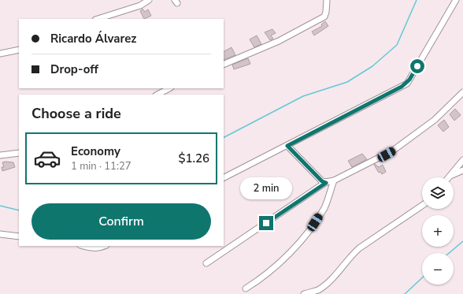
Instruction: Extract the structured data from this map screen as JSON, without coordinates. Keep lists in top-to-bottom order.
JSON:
{
  "page": {
    "banner": ["Ricardo Álvarez", "Drop-off"],
    "heading": "Choose a ride",
    "list": [
      {
        "name": "Economy",
        "note": "1 min · 11:27",
        "value": "$1.26"
      }
    ],
    "map_buttons": ["+", "−"],
    "bubble": "2 min",
    "buttons": "Confirm"
  }
}
